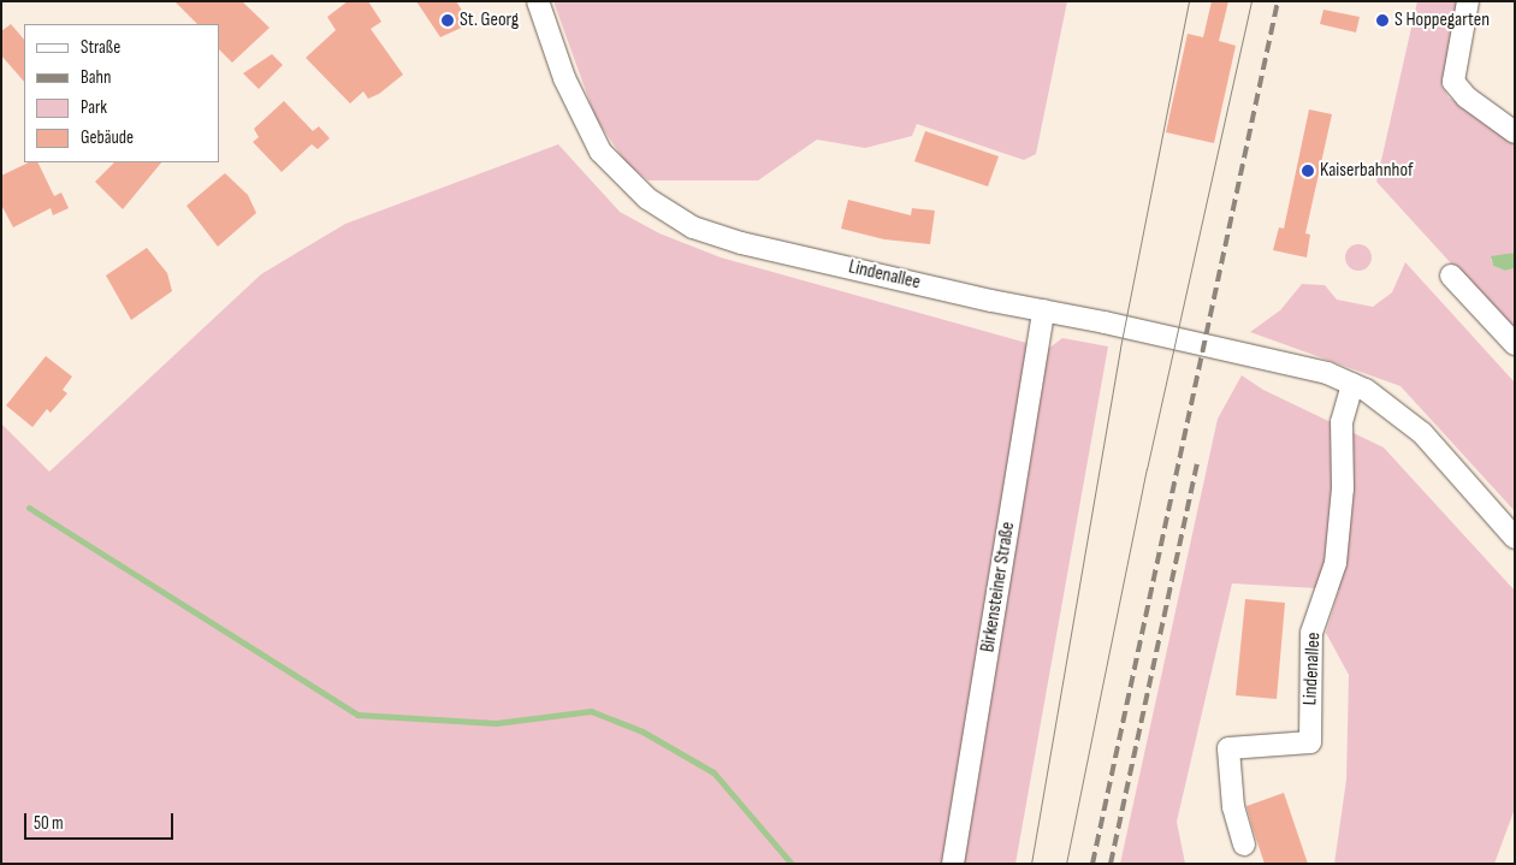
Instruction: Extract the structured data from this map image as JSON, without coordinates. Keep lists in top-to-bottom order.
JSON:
{
  "streets": {
    "street": ["Lindenallee", "Birkensteiner Straße"]
  },
  "crossings": [
    ["Lindenallee", "Birkensteiner Straße"]
  ],
  "places": ["St. Georg", "S Hoppegarten", "Kaiserbahnhof"],
  "legend": [
    "Straße",
    "Bahn",
    "Park",
    "Gebäude"
  ],
  "scale_bar": "50 m"
}
